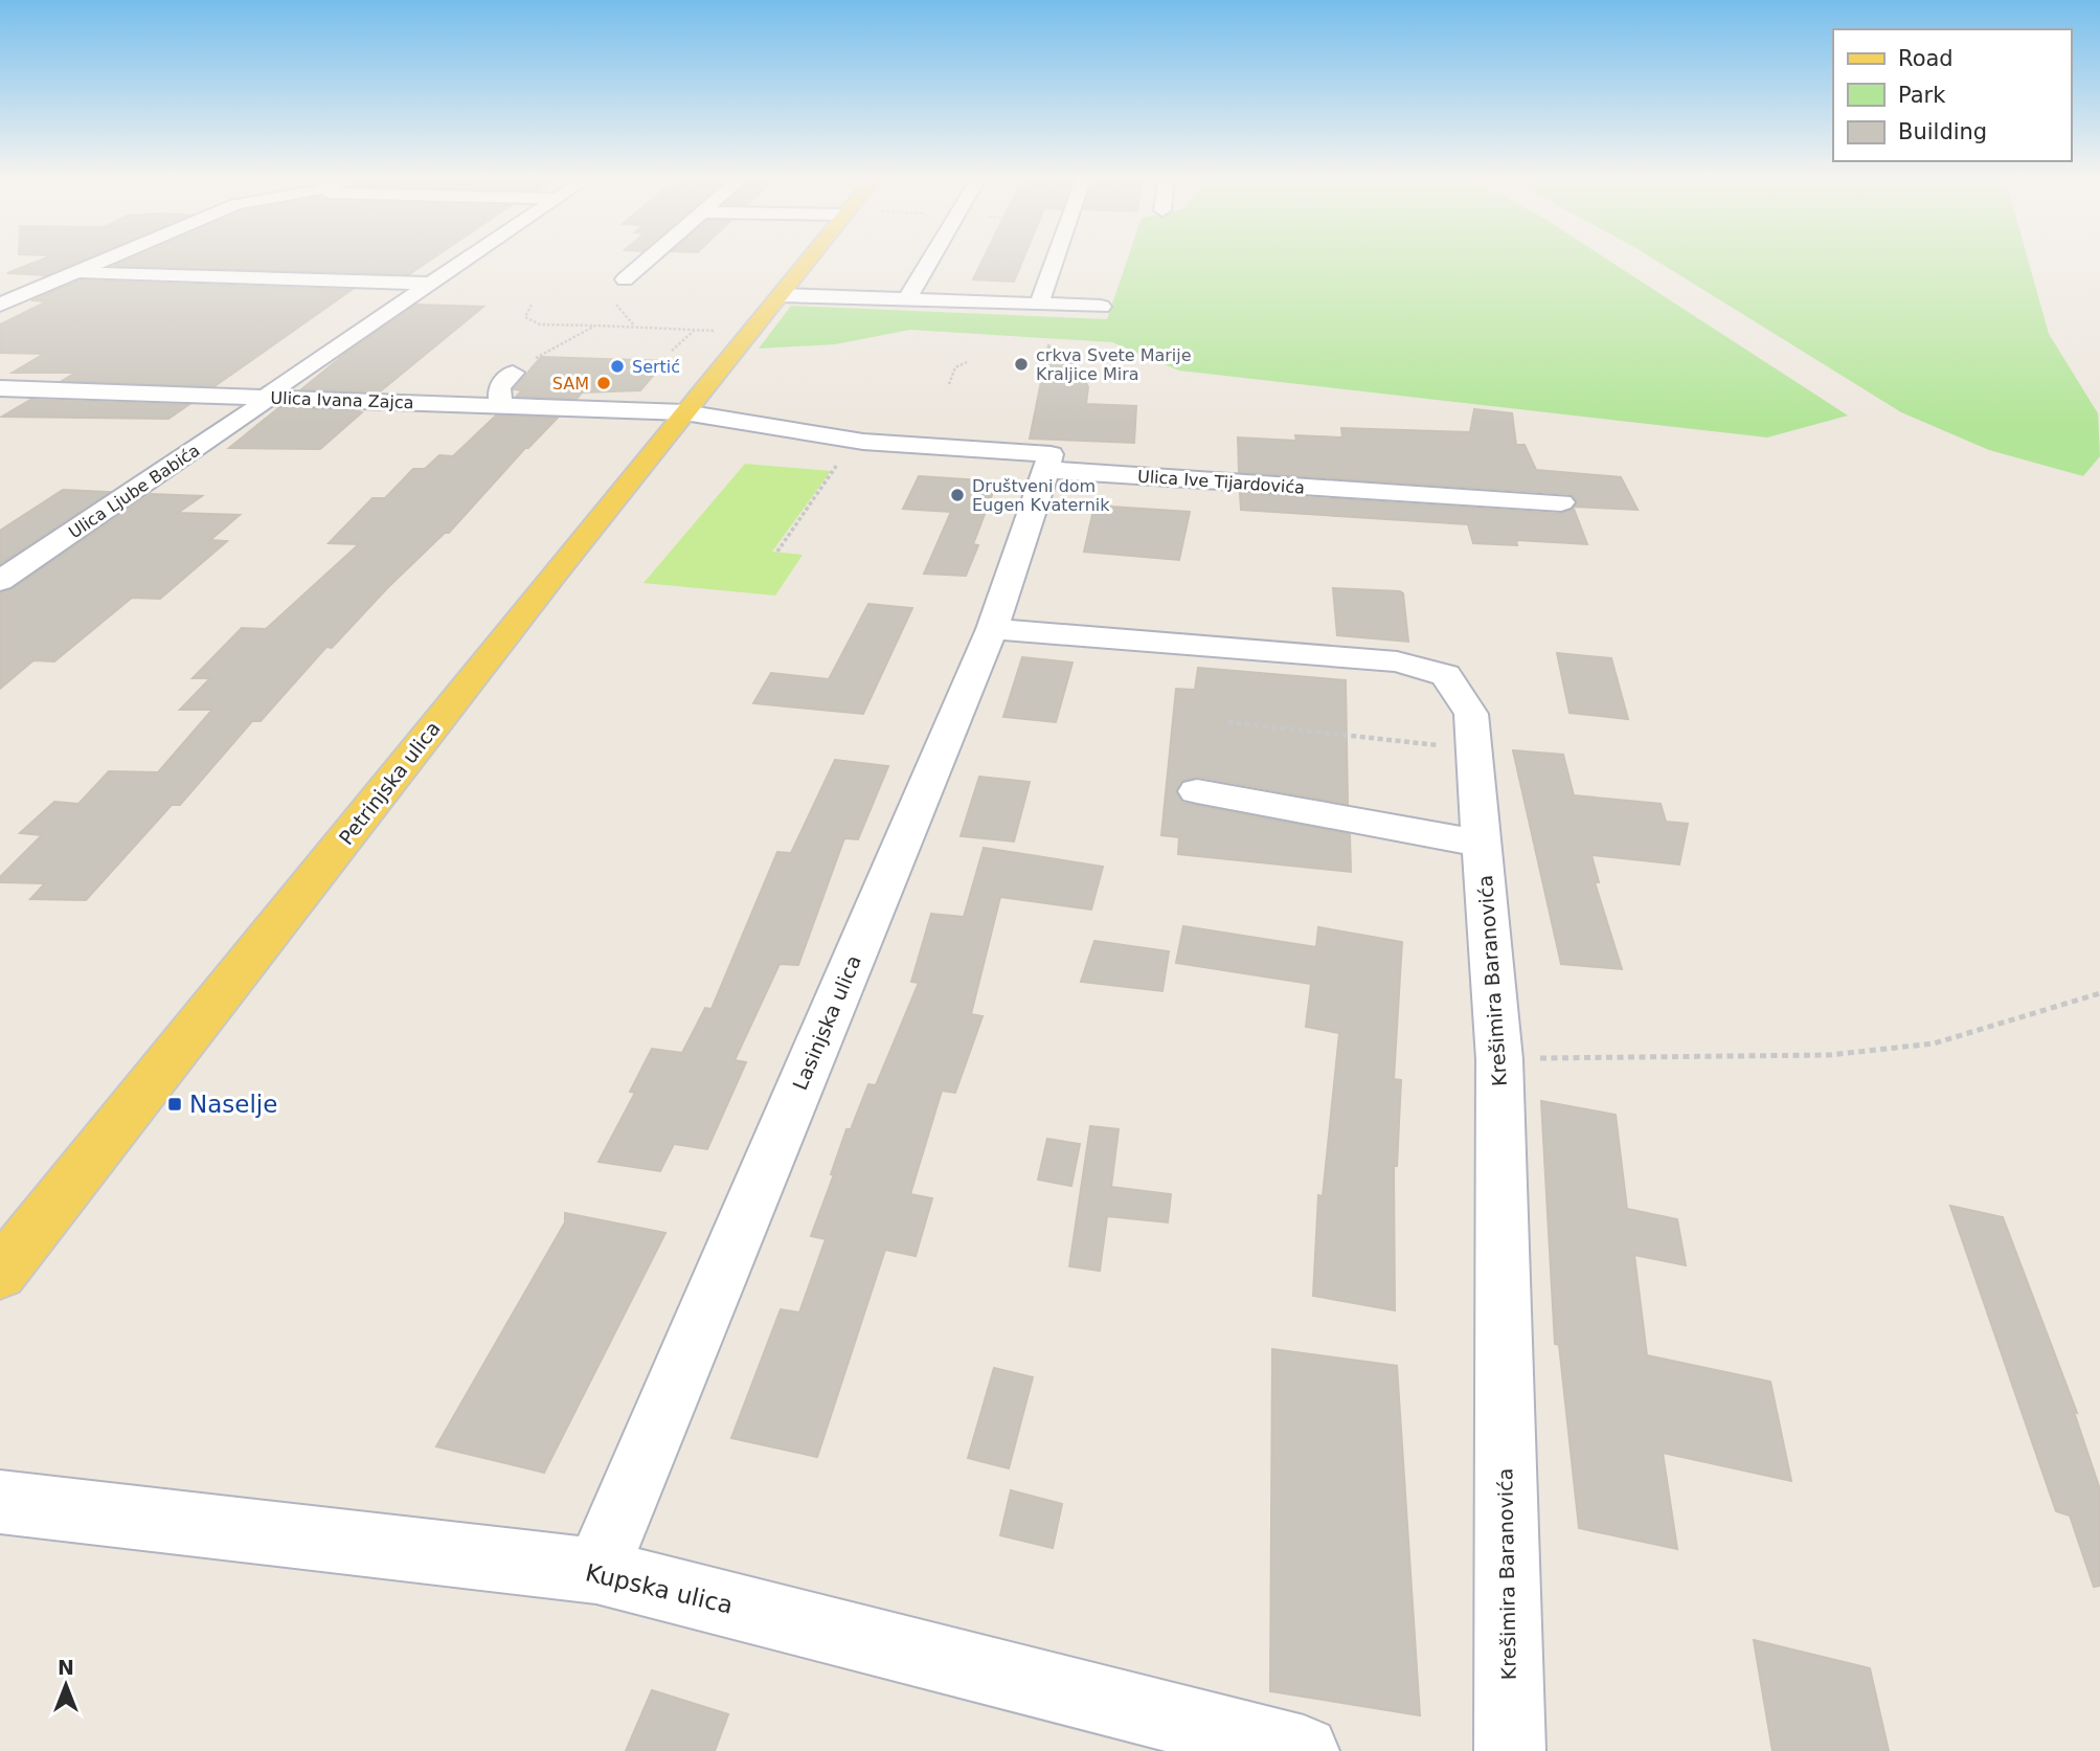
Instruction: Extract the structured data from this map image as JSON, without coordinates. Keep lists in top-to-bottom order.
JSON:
{
  "streets": {
    "main road": ["Petrinjska ulica"],
    "street": [
      "Ulica Ivana Zajca",
      "Ulica Ive Tijardovića",
      "Ulica Ljube Babića",
      "Krešimira Baranovića",
      "Lasinjska ulica",
      "Kupska ulica"
    ]
  },
  "crossings": [
    ["Ulica Ivana Zajca", "Ulica Ljube Babića"],
    ["Ulica Ivana Zajca", "Petrinjska ulica"],
    ["Ulica Ive Tijardovića", "Lasinjska ulica"],
    ["Krešimira Baranovića", "Lasinjska ulica"],
    ["Lasinjska ulica", "Kupska ulica"]
  ],
  "places": {
    "other": [
      "crkva Svete Marije Kraljice Mira",
      "Sertić",
      "SAM",
      "Društveni dom Eugen Kvaternik"
    ],
    "transit": ["Naselje"]
  },
  "legend": ["Road", "Park", "Building"],
  "north": "top"
}
